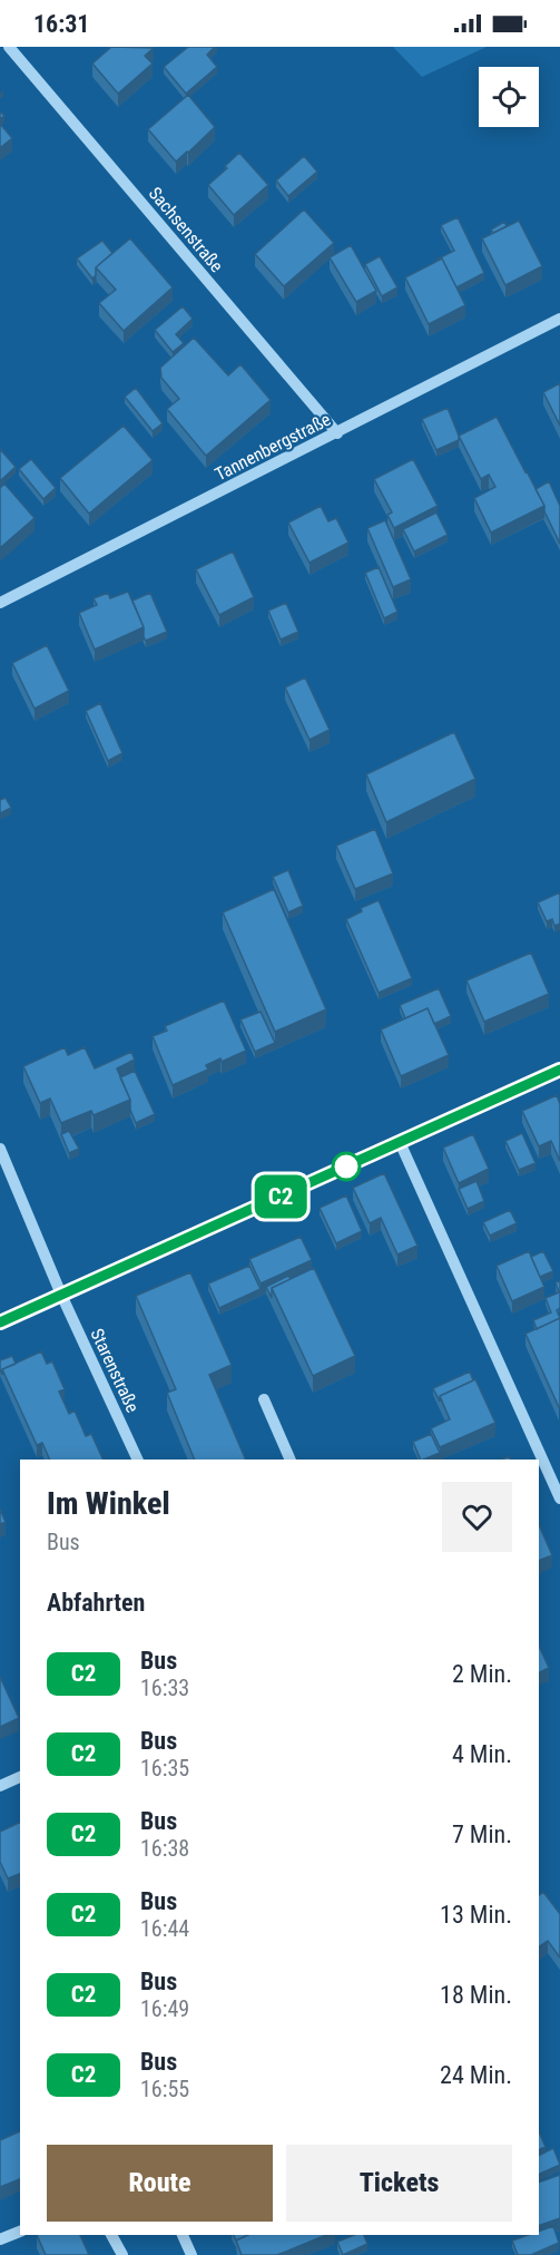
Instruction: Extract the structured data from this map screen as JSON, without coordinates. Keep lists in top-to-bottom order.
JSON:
{
  "streets": {
    "street": ["Sachsenstraße", "Tannenbergstraße", "Starenstraße"]
  },
  "crossings": [
    ["Sachsenstraße", "Tannenbergstraße"]
  ],
  "lines": ["bus line C2"],
  "page": {
    "status": "16:31",
    "on_map": "C2",
    "heading": [
      ["Im Winkel", "Bus"],
      "Abfahrten"
    ],
    "list": [
      {
        "mark": "C2",
        "name": "Bus",
        "note": "16:33",
        "value": "2 Min."
      },
      {
        "mark": "C2",
        "name": "Bus",
        "note": "16:35",
        "value": "4 Min."
      },
      {
        "mark": "C2",
        "name": "Bus",
        "note": "16:38",
        "value": "7 Min."
      },
      {
        "mark": "C2",
        "name": "Bus",
        "note": "16:44",
        "value": "13 Min."
      },
      {
        "mark": "C2",
        "name": "Bus",
        "note": "16:49",
        "value": "18 Min."
      },
      {
        "mark": "C2",
        "name": "Bus",
        "note": "16:55",
        "value": "24 Min."
      }
    ],
    "buttons": ["Route", "Tickets"]
  }
}
